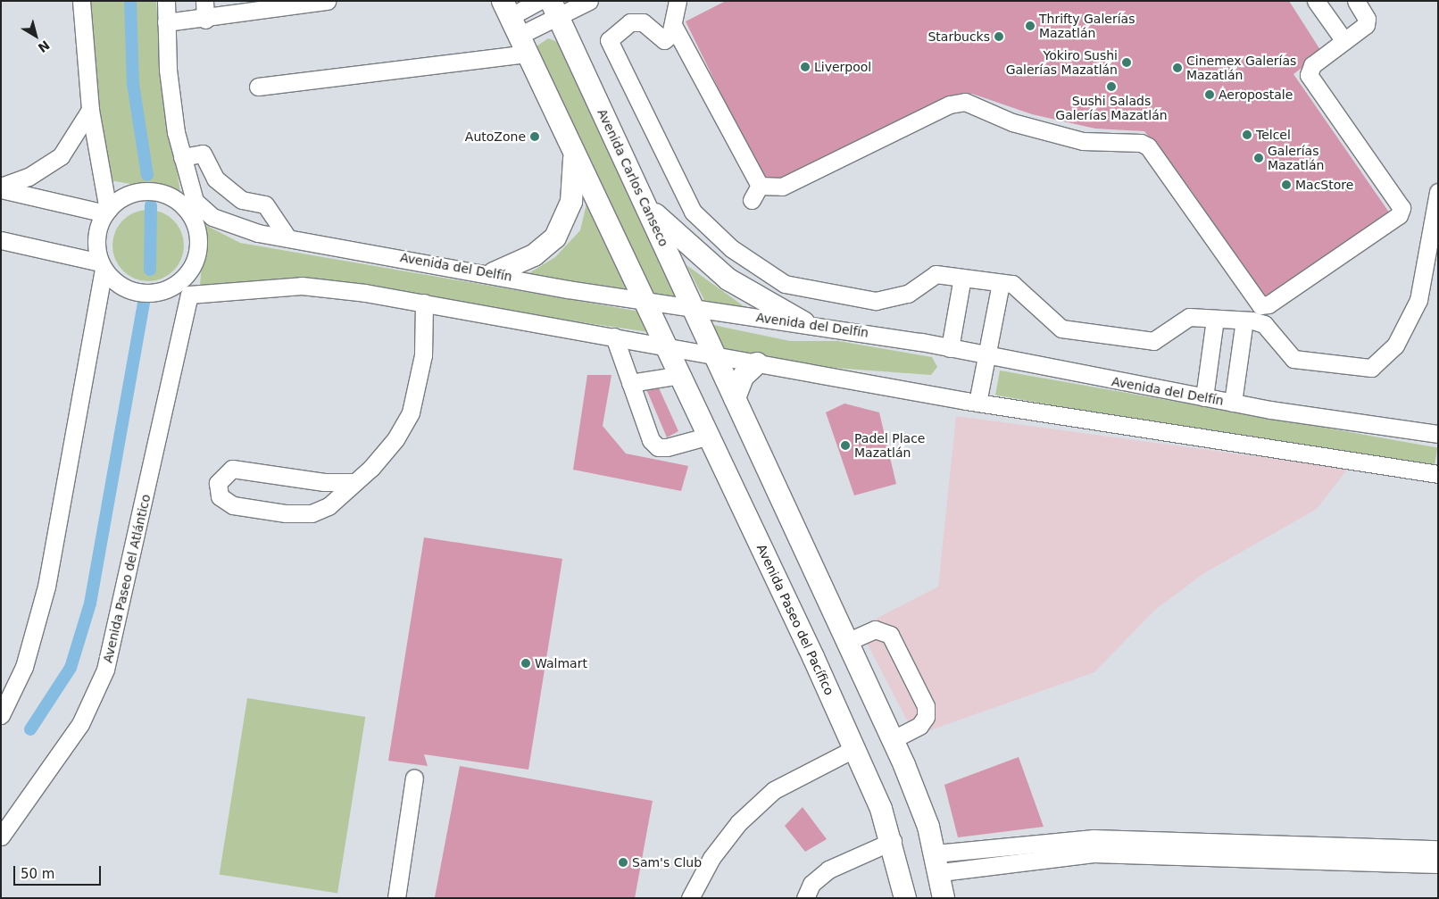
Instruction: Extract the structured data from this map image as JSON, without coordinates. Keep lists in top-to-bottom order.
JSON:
{
  "streets": {
    "main road": ["Avenida Carlos Canseco", "Avenida Paseo del Pacífico"],
    "street": ["Avenida del Delfín", "Avenida Paseo del Atlántico"]
  },
  "crossings": [
    ["Avenida Carlos Canseco", "Avenida del Delfín"],
    ["Avenida del Delfín", "Avenida Paseo del Atlántico"]
  ],
  "places": [
    "Thrifty Galerías Mazatlán",
    "Starbucks",
    "Yokiro Sushi Galerías Mazatlán",
    "Liverpool",
    "Cinemex Galerías Mazatlán",
    "Sushi Salads Galerías Mazatlán",
    "Aeropostale",
    "Telcel",
    "AutoZone",
    "Galerías Mazatlán",
    "MacStore",
    "Padel Place Mazatlán",
    "Walmart",
    "Sam's Club"
  ],
  "scale_bar": "50 m",
  "north": "bottom right"
}
